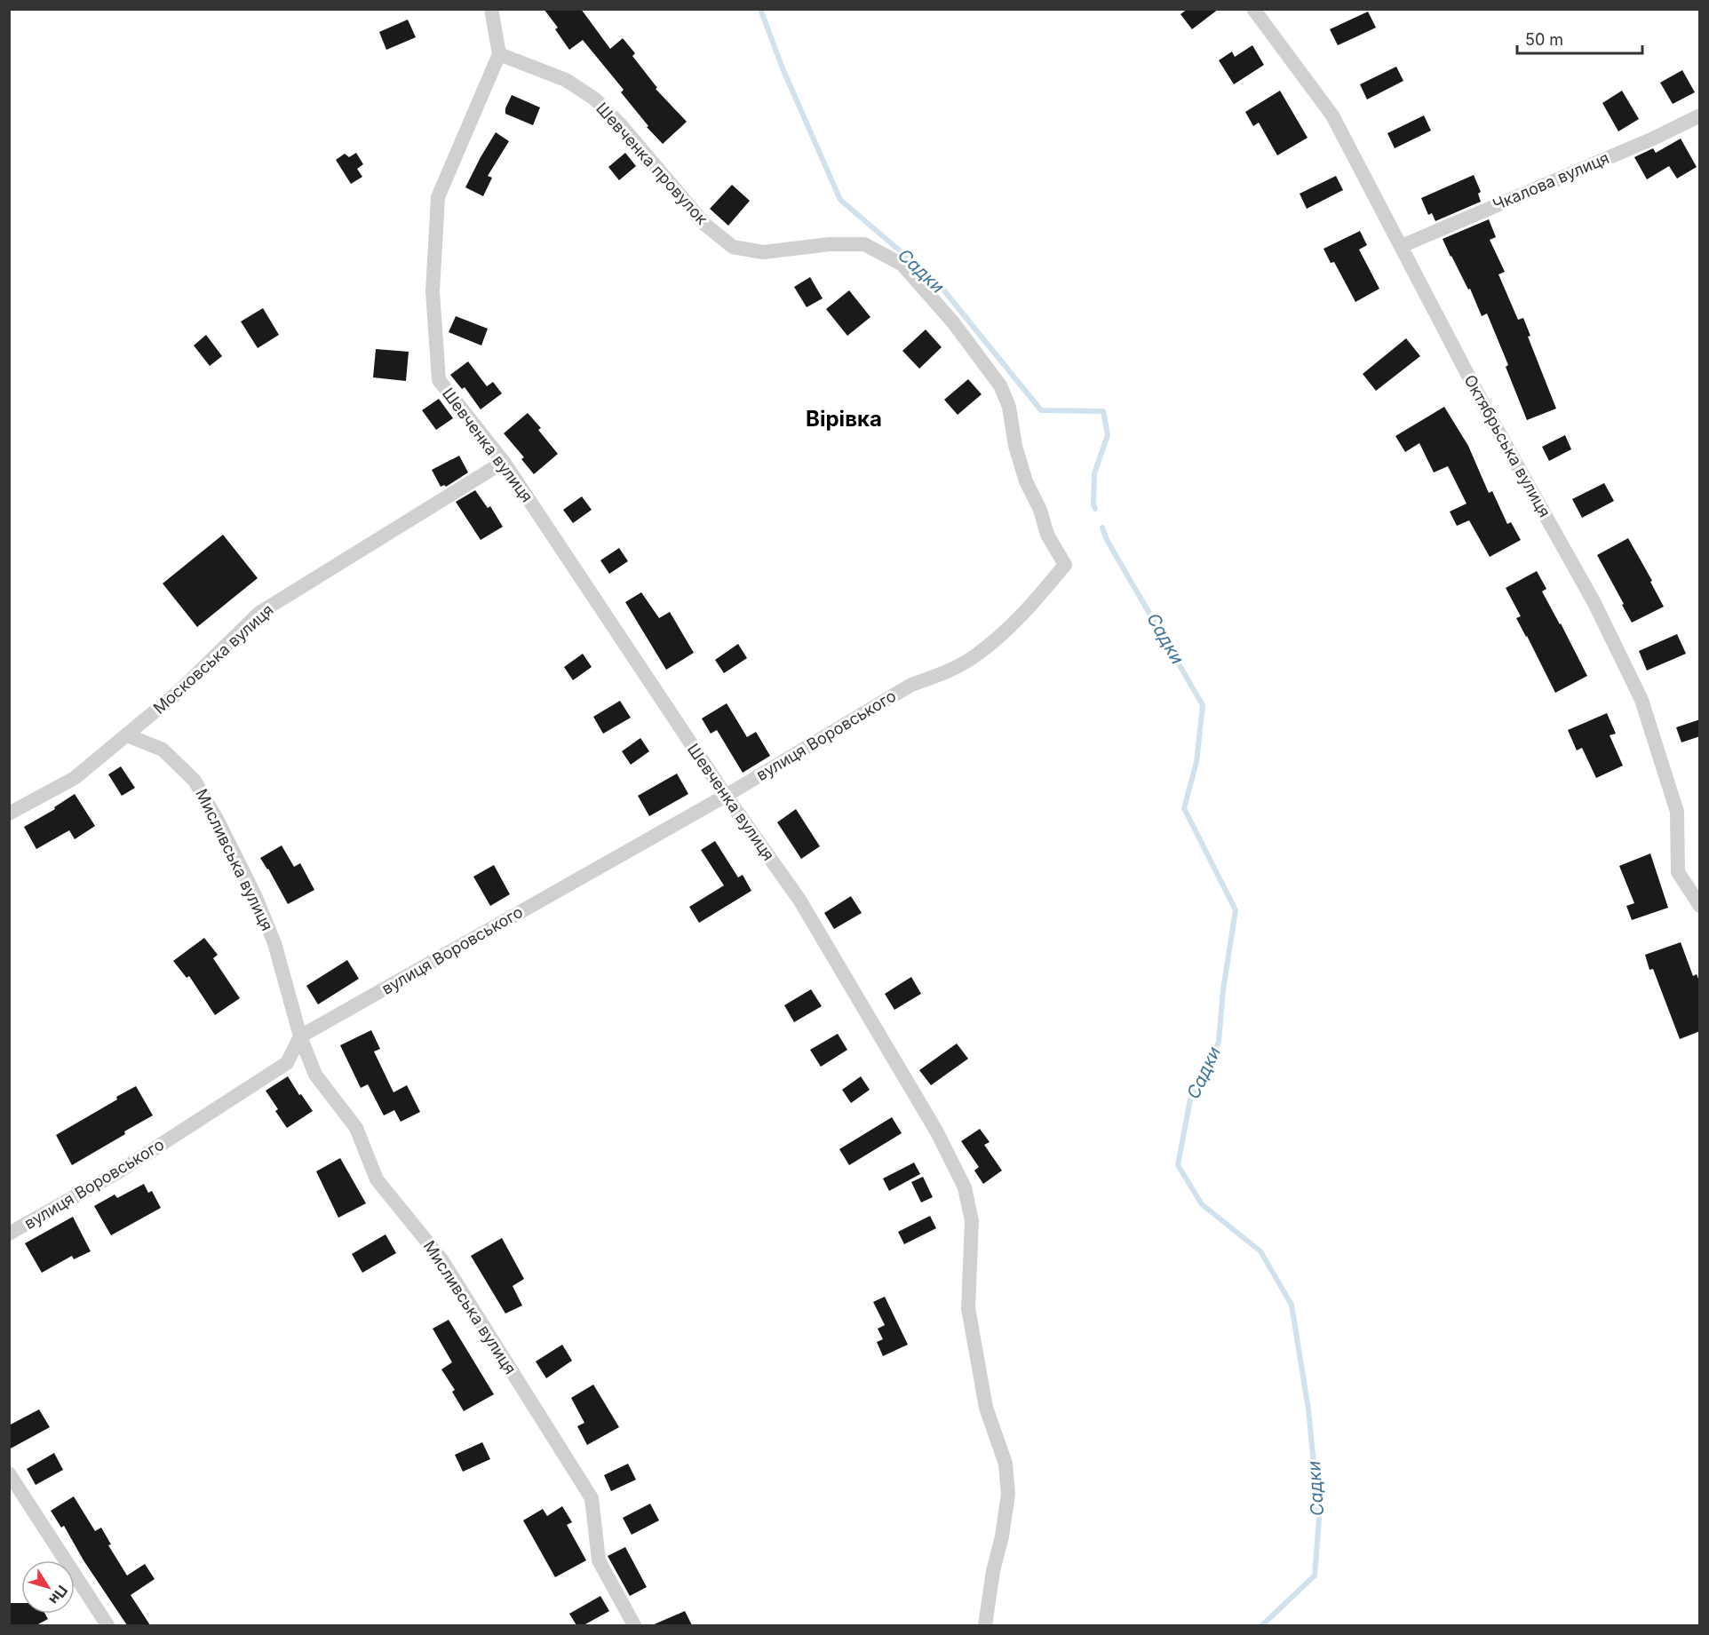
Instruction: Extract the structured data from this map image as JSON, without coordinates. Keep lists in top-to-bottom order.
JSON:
{
  "streets": {
    "street": [
      "Шевченка провулок",
      "Чкалова вулиця",
      "Шевченка вулиця",
      "Октябрьська вулиця",
      "Московська вулиця",
      "вулиця Воровського",
      "Мисливська вулиця"
    ]
  },
  "crossings": [
    ["Шевченка провулок", "Шевченка вулиця"],
    ["Шевченка провулок", "вулиця Воровського"],
    ["Чкалова вулиця", "Октябрьська вулиця"],
    ["Шевченка вулиця", "Московська вулиця"],
    ["Шевченка вулиця", "вулиця Воровського"],
    ["Московська вулиця", "Мисливська вулиця"],
    ["вулиця Воровського", "Мисливська вулиця"]
  ],
  "districts": ["Вірівка"],
  "water": ["Садки"],
  "scale_bar": "50 m",
  "north": "bottom right"
}
